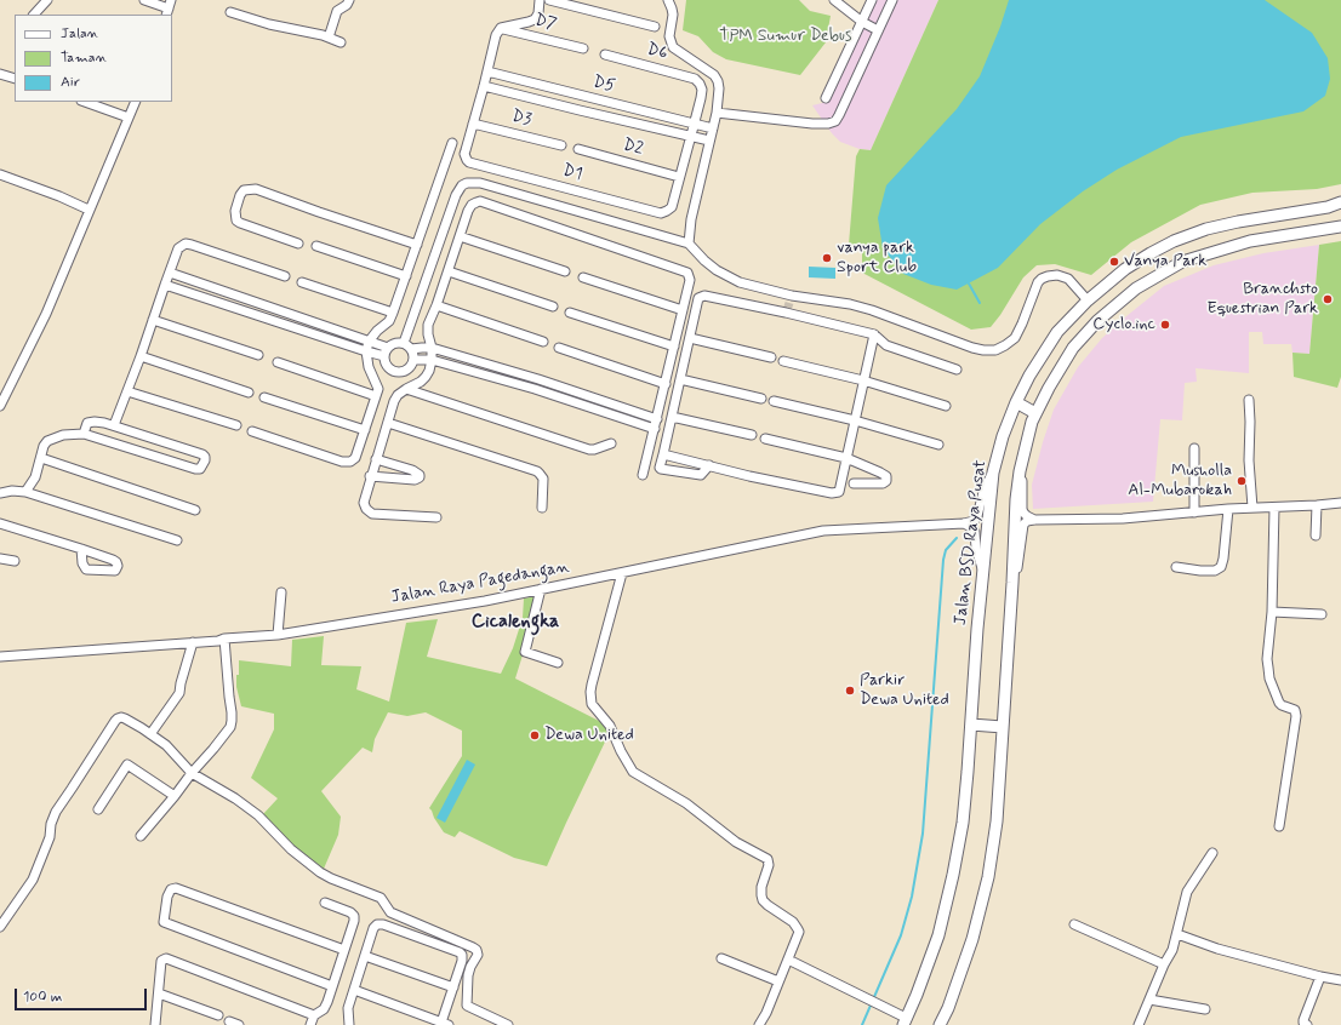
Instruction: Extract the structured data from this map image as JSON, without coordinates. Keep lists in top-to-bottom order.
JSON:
{
  "streets": {
    "main road": ["Jalan BSD Raya Pusat"],
    "street": [
      "D7",
      "D6",
      "D5",
      "D3",
      "D2",
      "D1",
      "Jalan Raya Pagedangan"
    ]
  },
  "crossings": [
    ["D6", "D5"],
    ["D3", "D1"],
    ["D2", "D1"]
  ],
  "districts": ["Cicalengka"],
  "parks": ["TPM Sumur Debus"],
  "places": [
    "vanya park Sport Club",
    "Vanya Park",
    "Branchsto Equestrian Park",
    "Cyclo.inc",
    "Musholla Al-Mubarokah",
    "Parkir Dewa United",
    "Dewa United"
  ],
  "legend": ["Jalan", "Taman", "Air"],
  "scale_bar": "100 m"
}
